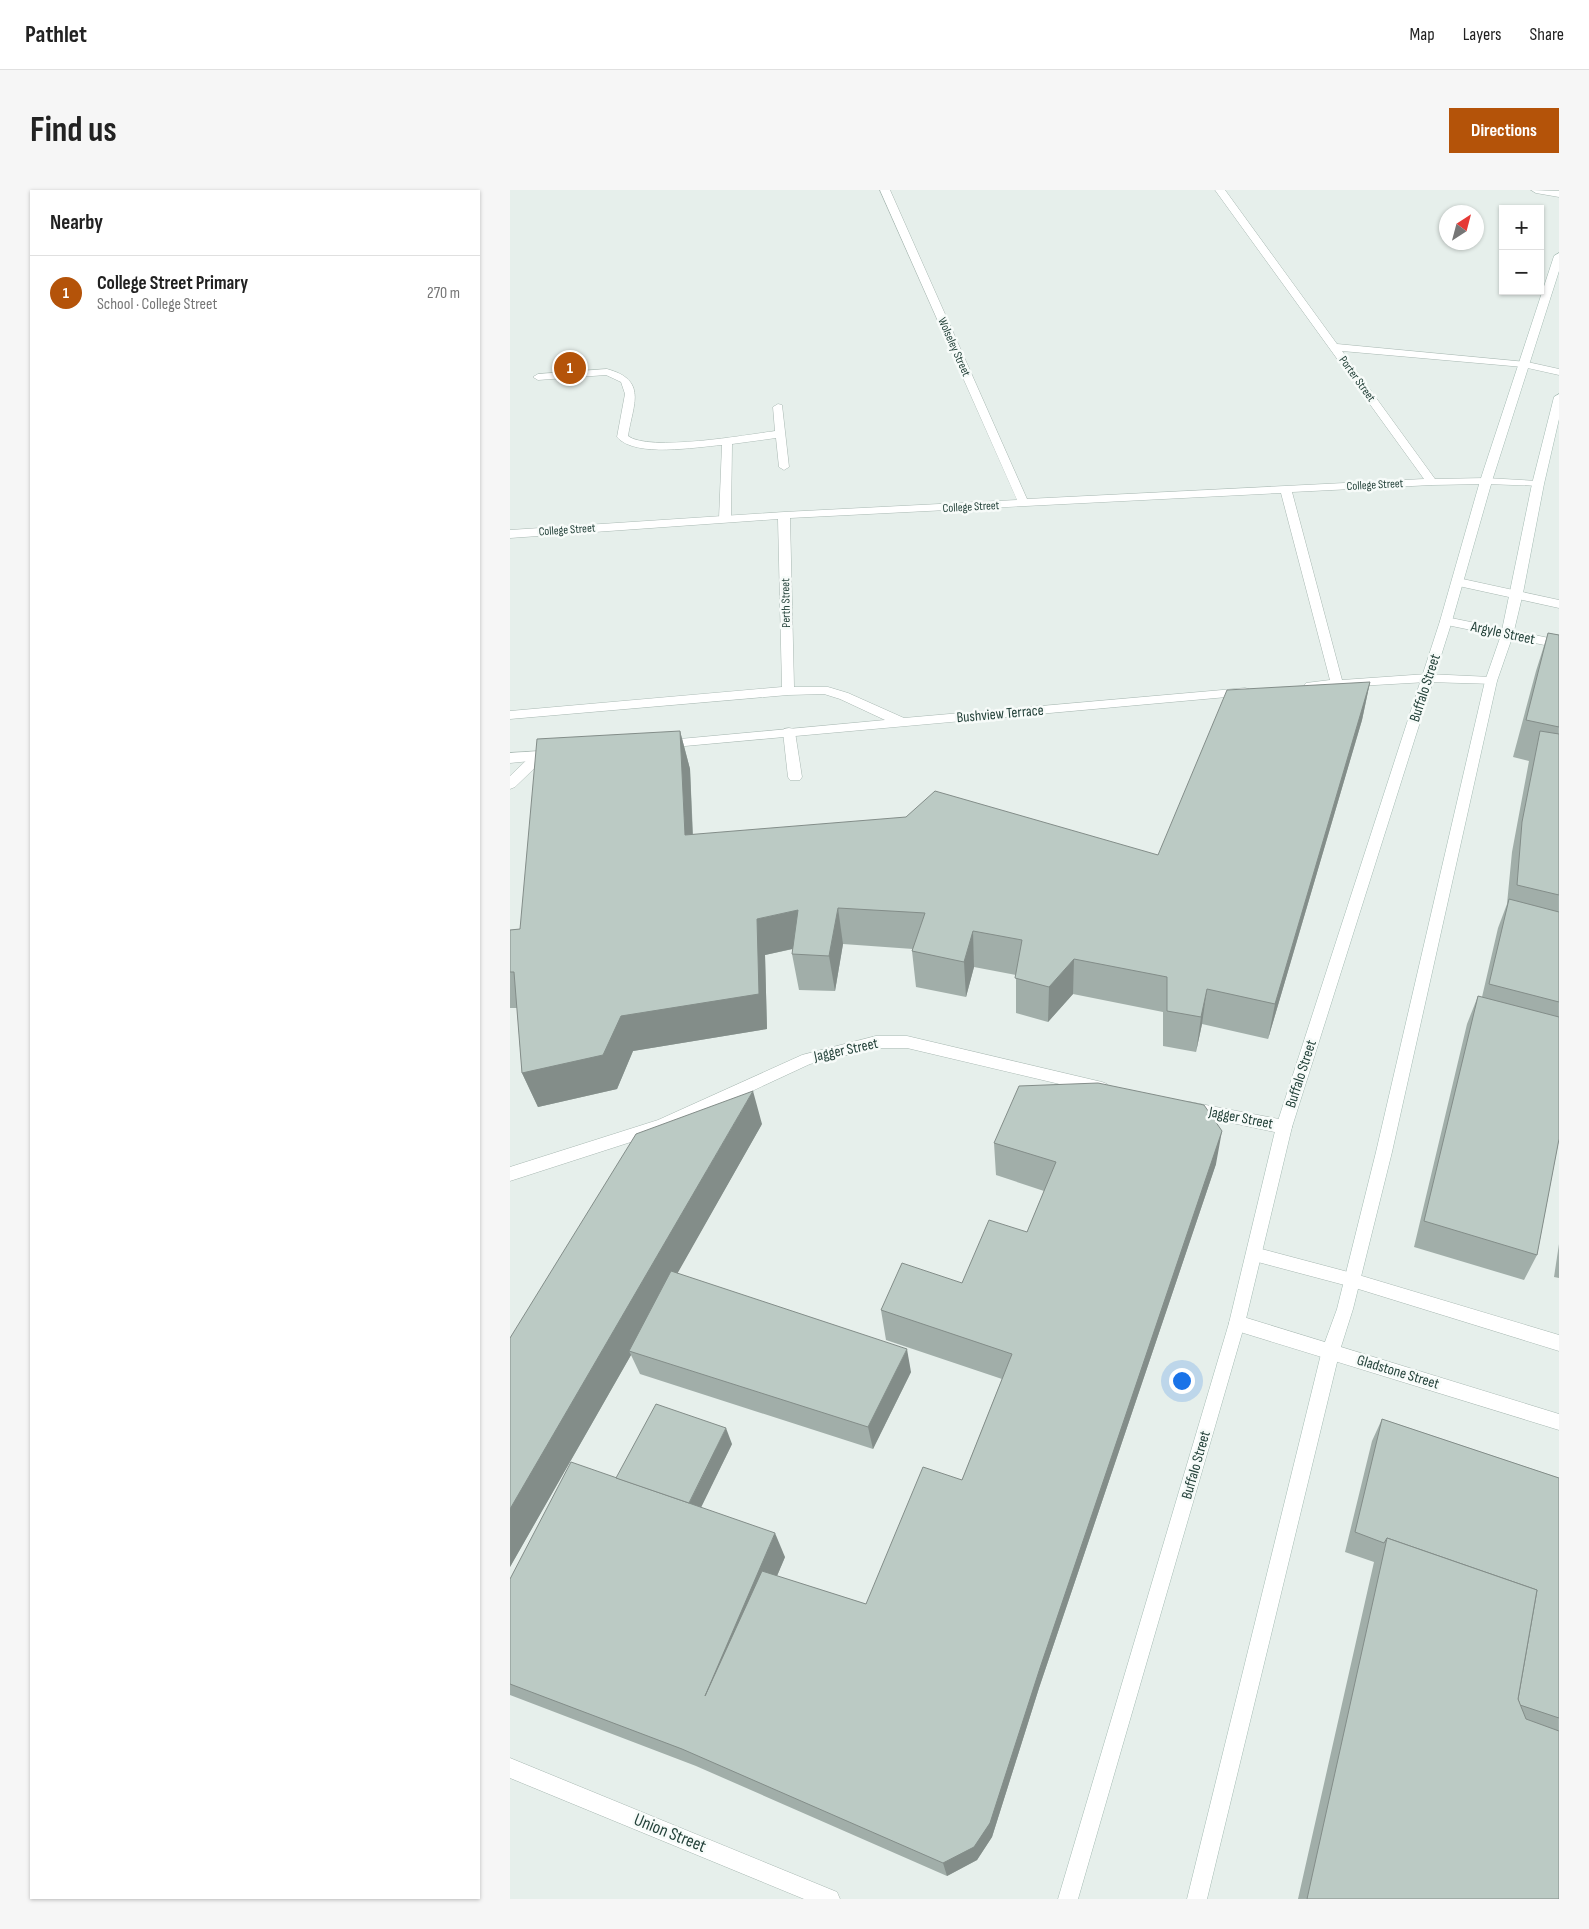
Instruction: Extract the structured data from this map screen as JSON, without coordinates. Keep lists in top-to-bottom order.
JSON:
{
  "streets": {
    "street": [
      "Wolseley Street",
      "Porter Street",
      "College Street",
      "Perth Street",
      "Argyle Street",
      "Buffalo Street",
      "Bushview Terrace",
      "Jagger Street",
      "Gladstone Street",
      "Union Street"
    ]
  },
  "crossings": [
    ["Wolseley Street", "College Street"],
    ["Porter Street", "College Street"],
    ["College Street", "Perth Street"],
    ["Argyle Street", "Buffalo Street"],
    ["Buffalo Street", "Jagger Street"],
    ["Buffalo Street", "Gladstone Street"]
  ],
  "north": "top right",
  "page": {
    "header": "Pathlet",
    "nav": ["Map", "Layers", "Share"],
    "buttons": "Directions",
    "title": "Find us",
    "heading": "Nearby",
    "map_buttons": ["+", "−"],
    "list": [
      {
        "mark": "1",
        "name": "College Street Primary",
        "note": "School · College Street",
        "value": "270 m"
      }
    ],
    "pins": "1"
  }
}
